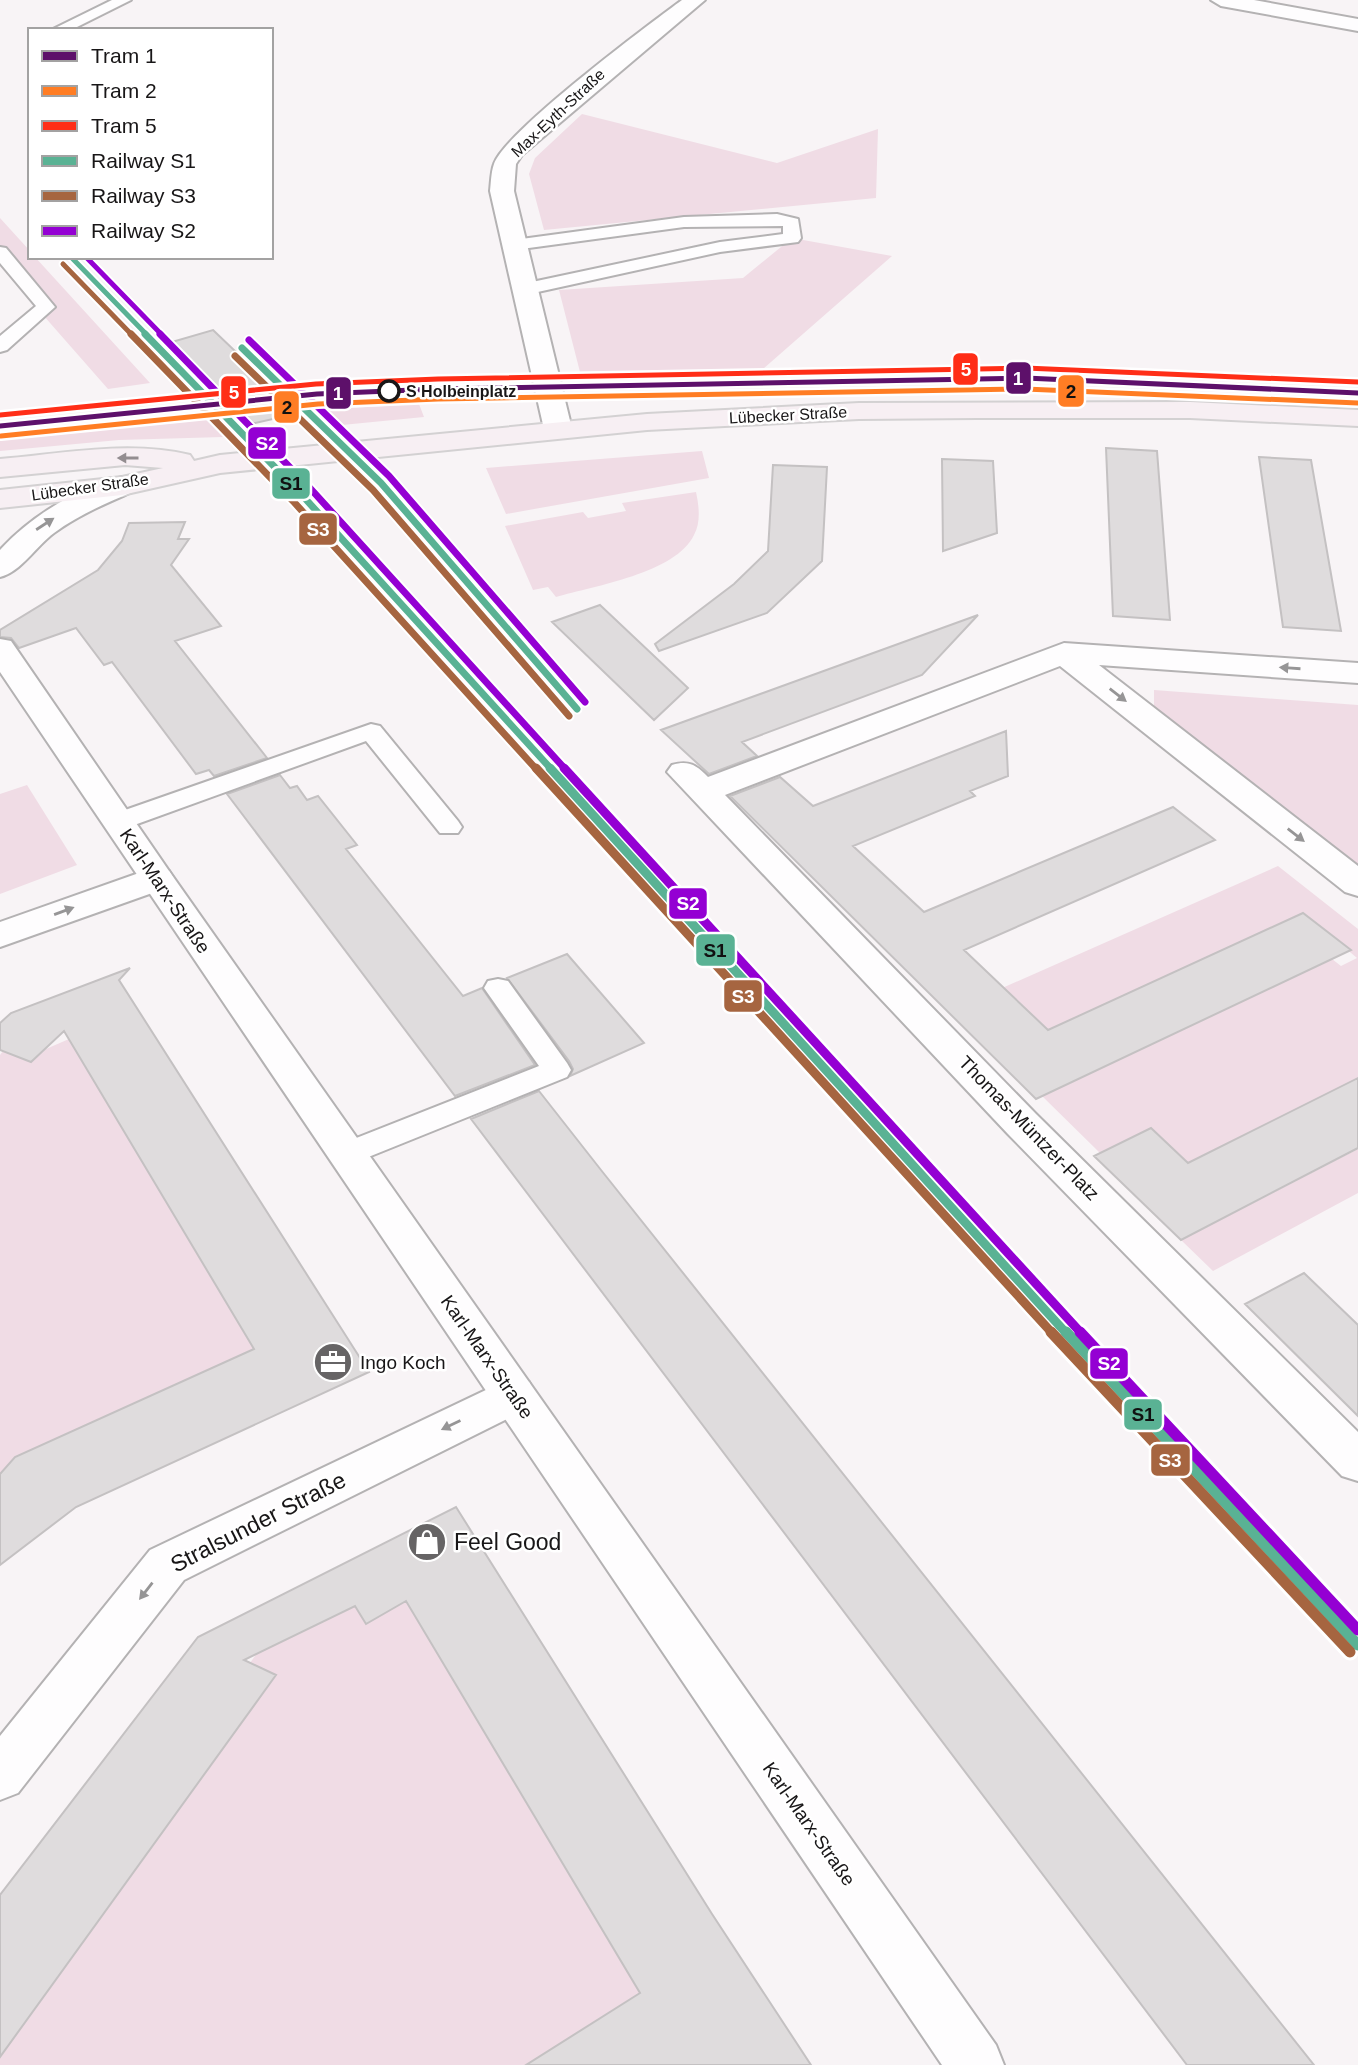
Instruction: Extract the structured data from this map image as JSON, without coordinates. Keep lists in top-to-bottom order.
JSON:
{
  "streets": {
    "main road": ["Lübecker Straße"],
    "street": [
      "Max-Eyth-Straße",
      "Karl-Marx-Straße",
      "Thomas-Müntzer-Platz",
      "Stralsunder Straße"
    ]
  },
  "crossings": [
    ["Max-Eyth-Straße", "Lübecker Straße"],
    ["Karl-Marx-Straße", "Stralsunder Straße"]
  ],
  "one_way": ["Stralsunder Straße"],
  "places": {
    "other": ["S Holbeinplatz"],
    "office": ["Ingo Koch"],
    "shop": ["Feel Good"]
  },
  "lines": [
    "rail line S1",
    "rail line S2",
    "rail line S3",
    "tram line 5",
    "tram line 1",
    "tram line 2"
  ],
  "legend": [
    "Tram 1",
    "Tram 2",
    "Tram 5",
    "Railway S1",
    "Railway S3",
    "Railway S2"
  ]
}
